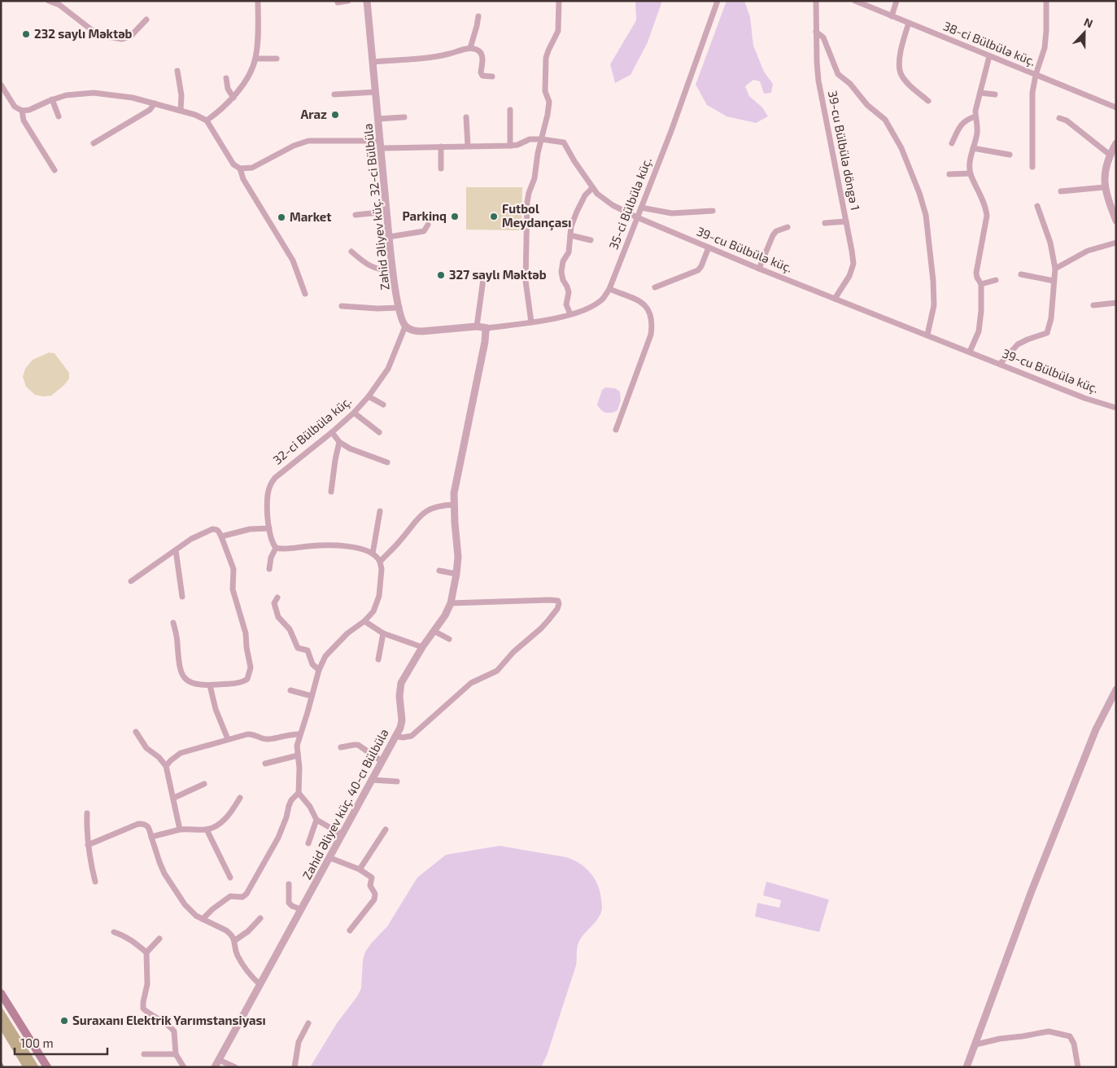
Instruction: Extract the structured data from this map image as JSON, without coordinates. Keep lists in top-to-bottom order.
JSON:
{
  "streets": {
    "street": [
      "38-ci Bülbülə küç.",
      "39-cu Bülbülə döngə 1",
      "35-ci Bülbülə küç.",
      "Zahid Əliyev küç. 32-ci Bülbülə",
      "39-cu Bülbülə küç.",
      "32-ci Bülbülə küç.",
      "Zahid Əliyev küç. 40-cı Bülbülə"
    ]
  },
  "crossings": [
    ["39-cu Bülbülə döngə 1", "39-cu Bülbülə küç."],
    ["35-ci Bülbülə küç.", "39-cu Bülbülə küç."],
    ["35-ci Bülbülə küç.", "Zahid Əliyev küç. 40-cı Bülbülə"],
    ["Zahid Əliyev küç. 32-ci Bülbülə", "39-cu Bülbülə küç."],
    ["Zahid Əliyev küç. 32-ci Bülbülə", "32-ci Bülbülə küç."]
  ],
  "places": [
    "232 saylı Məktəb",
    "Araz",
    "Parkinq",
    "Futbol Meydançası",
    "Market",
    "327 saylı Məktəb",
    "Suraxanı Elektrik Yarımstansiyası"
  ],
  "scale_bar": "100 m",
  "north": "top"
}
